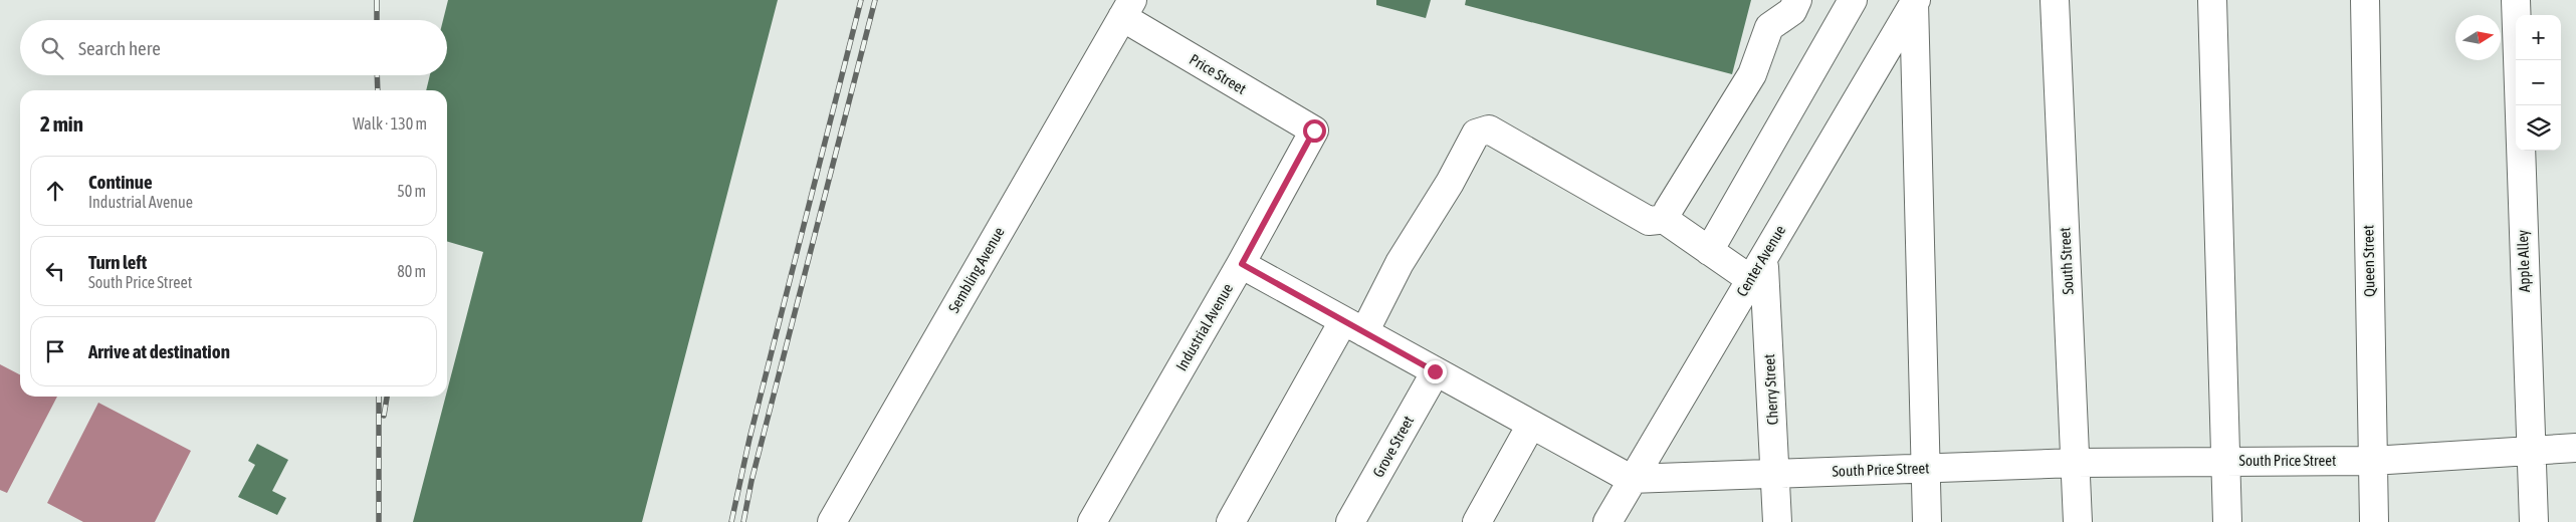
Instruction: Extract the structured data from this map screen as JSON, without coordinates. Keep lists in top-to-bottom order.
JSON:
{
  "streets": {
    "street": [
      "Price Street",
      "Center Avenue",
      "South Street",
      "Queen Street",
      "Apple Alley",
      "Sembling Avenue",
      "Industrial Avenue",
      "Cherry Street",
      "Grove Street",
      "South Price Street"
    ]
  },
  "crossings": [
    ["Price Street", "Sembling Avenue"],
    ["Price Street", "Industrial Avenue"],
    ["Center Avenue", "Cherry Street"],
    ["Center Avenue", "South Price Street"],
    ["South Street", "South Price Street"],
    ["Queen Street", "South Price Street"],
    ["Apple Alley", "South Price Street"],
    ["Cherry Street", "South Price Street"]
  ],
  "north": "right",
  "page": {
    "map_buttons": ["+", "−"],
    "search": "Search here",
    "heading": ["2 min", "Walk · 130 m"],
    "list": [
      ["Continue", "Industrial Avenue", "50 m"],
      ["Turn left", "South Price Street", "80 m"],
      "Arrive at destination"
    ]
  }
}
